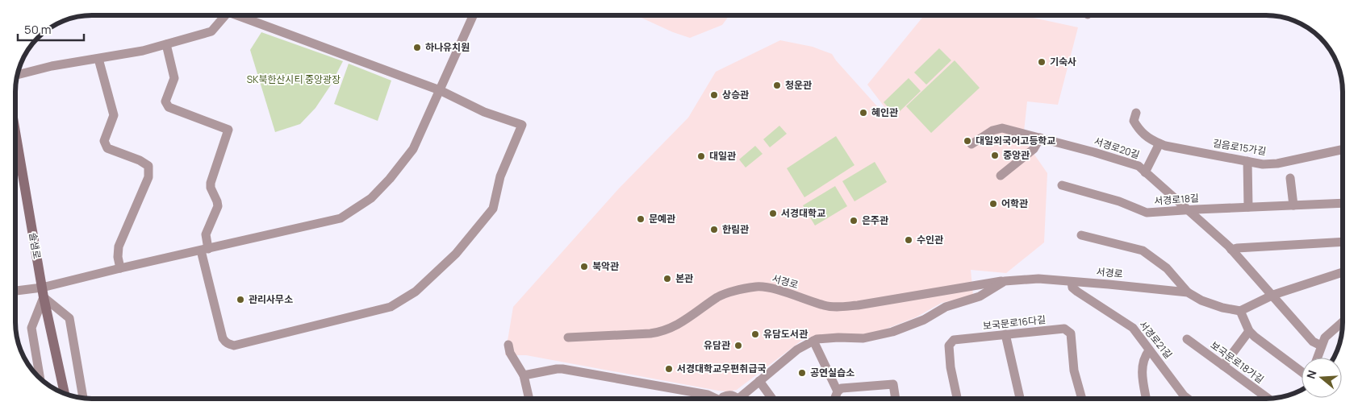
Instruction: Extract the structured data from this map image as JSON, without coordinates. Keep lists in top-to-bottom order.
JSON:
{
  "streets": {
    "main road": ["솔샘로"],
    "street": [
      "길음로15가길",
      "서경로20길",
      "서경로18길",
      "서경로",
      "보국문로16다길",
      "서경로21길",
      "보국문로18가길"
    ]
  },
  "crossings": [
    ["서경로20길", "서경로18길"],
    ["서경로", "서경로21길"]
  ],
  "parks": ["SK북한산시티 중앙광장"],
  "places": [
    "하나유치원",
    "기숙사",
    "청운관",
    "상승관",
    "혜인관",
    "대일외국어고등학교",
    "중앙관",
    "대일관",
    "어학관",
    "서경대학교",
    "문예관",
    "은주관",
    "한림관",
    "수인관",
    "북악관",
    "본관",
    "관리사무소",
    "유담도서관",
    "유담관",
    "서경대학교우편취급국",
    "공연실습소"
  ],
  "scale_bar": "50 m",
  "north": "left"
}
